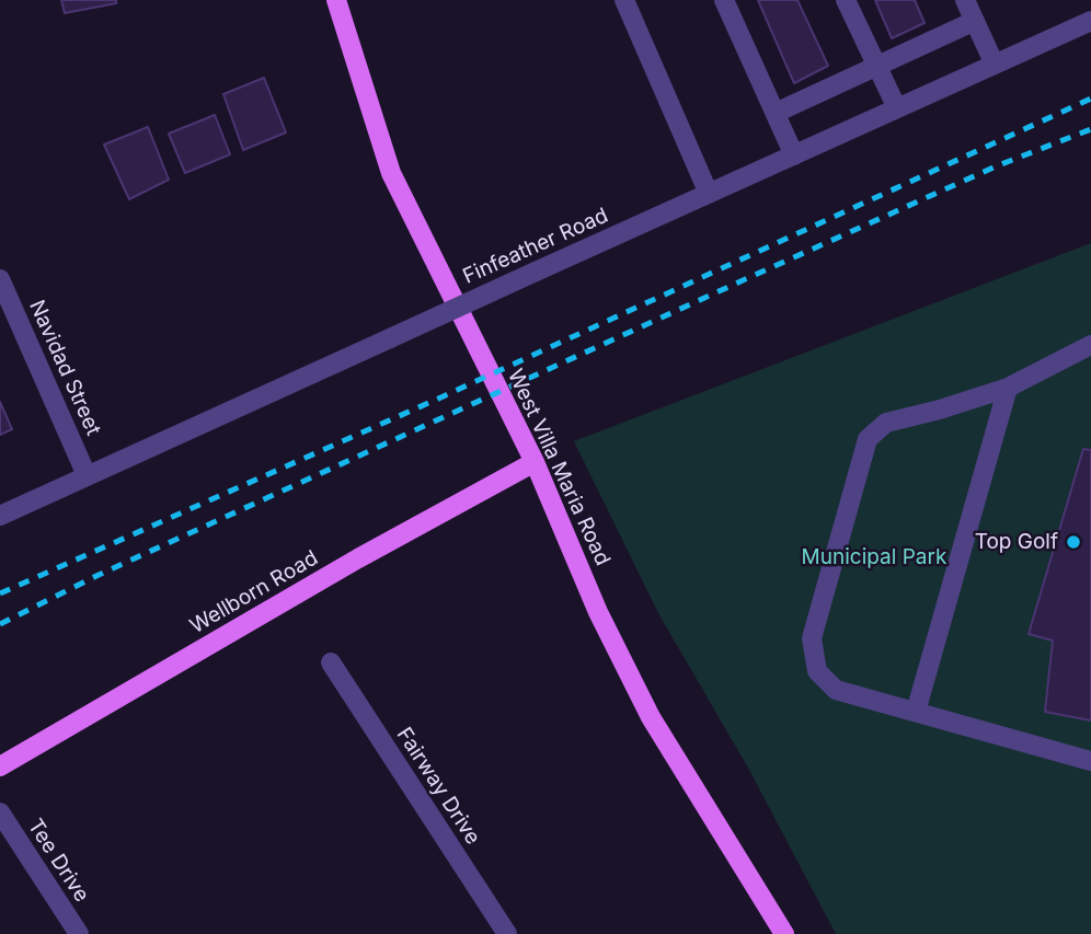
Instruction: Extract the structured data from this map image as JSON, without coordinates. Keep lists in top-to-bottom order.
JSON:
{
  "streets": {
    "main road": ["West Villa Maria Road", "Wellborn Road"],
    "street": [
      "Finfeather Road",
      "Navidad Street",
      "Fairway Drive",
      "Tee Drive"
    ]
  },
  "crossings": [
    ["Finfeather Road", "Navidad Street"],
    ["West Villa Maria Road", "Wellborn Road"]
  ],
  "parks": ["Municipal Park"],
  "places": ["Top Golf"]
}
